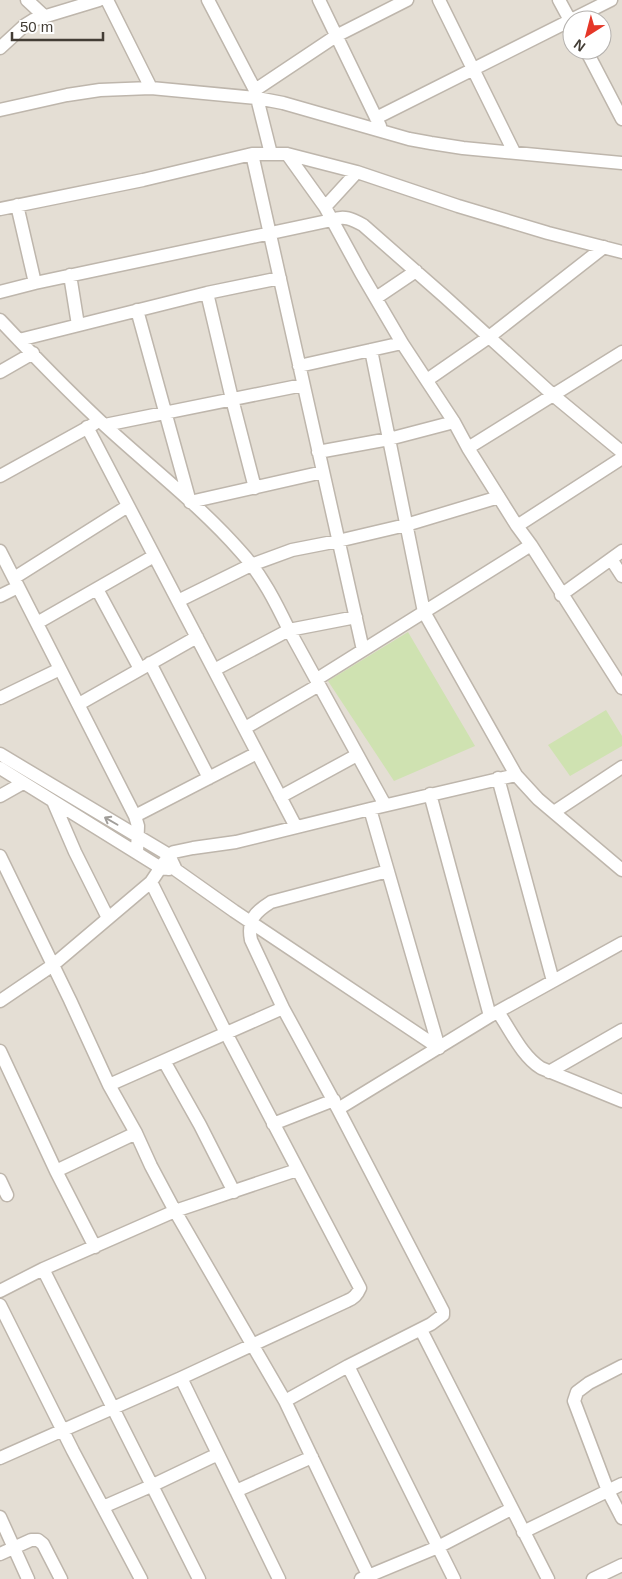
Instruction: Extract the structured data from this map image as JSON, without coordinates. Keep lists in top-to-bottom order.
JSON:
{
  "scale_bar": "50 m",
  "north": "bottom left"
}
